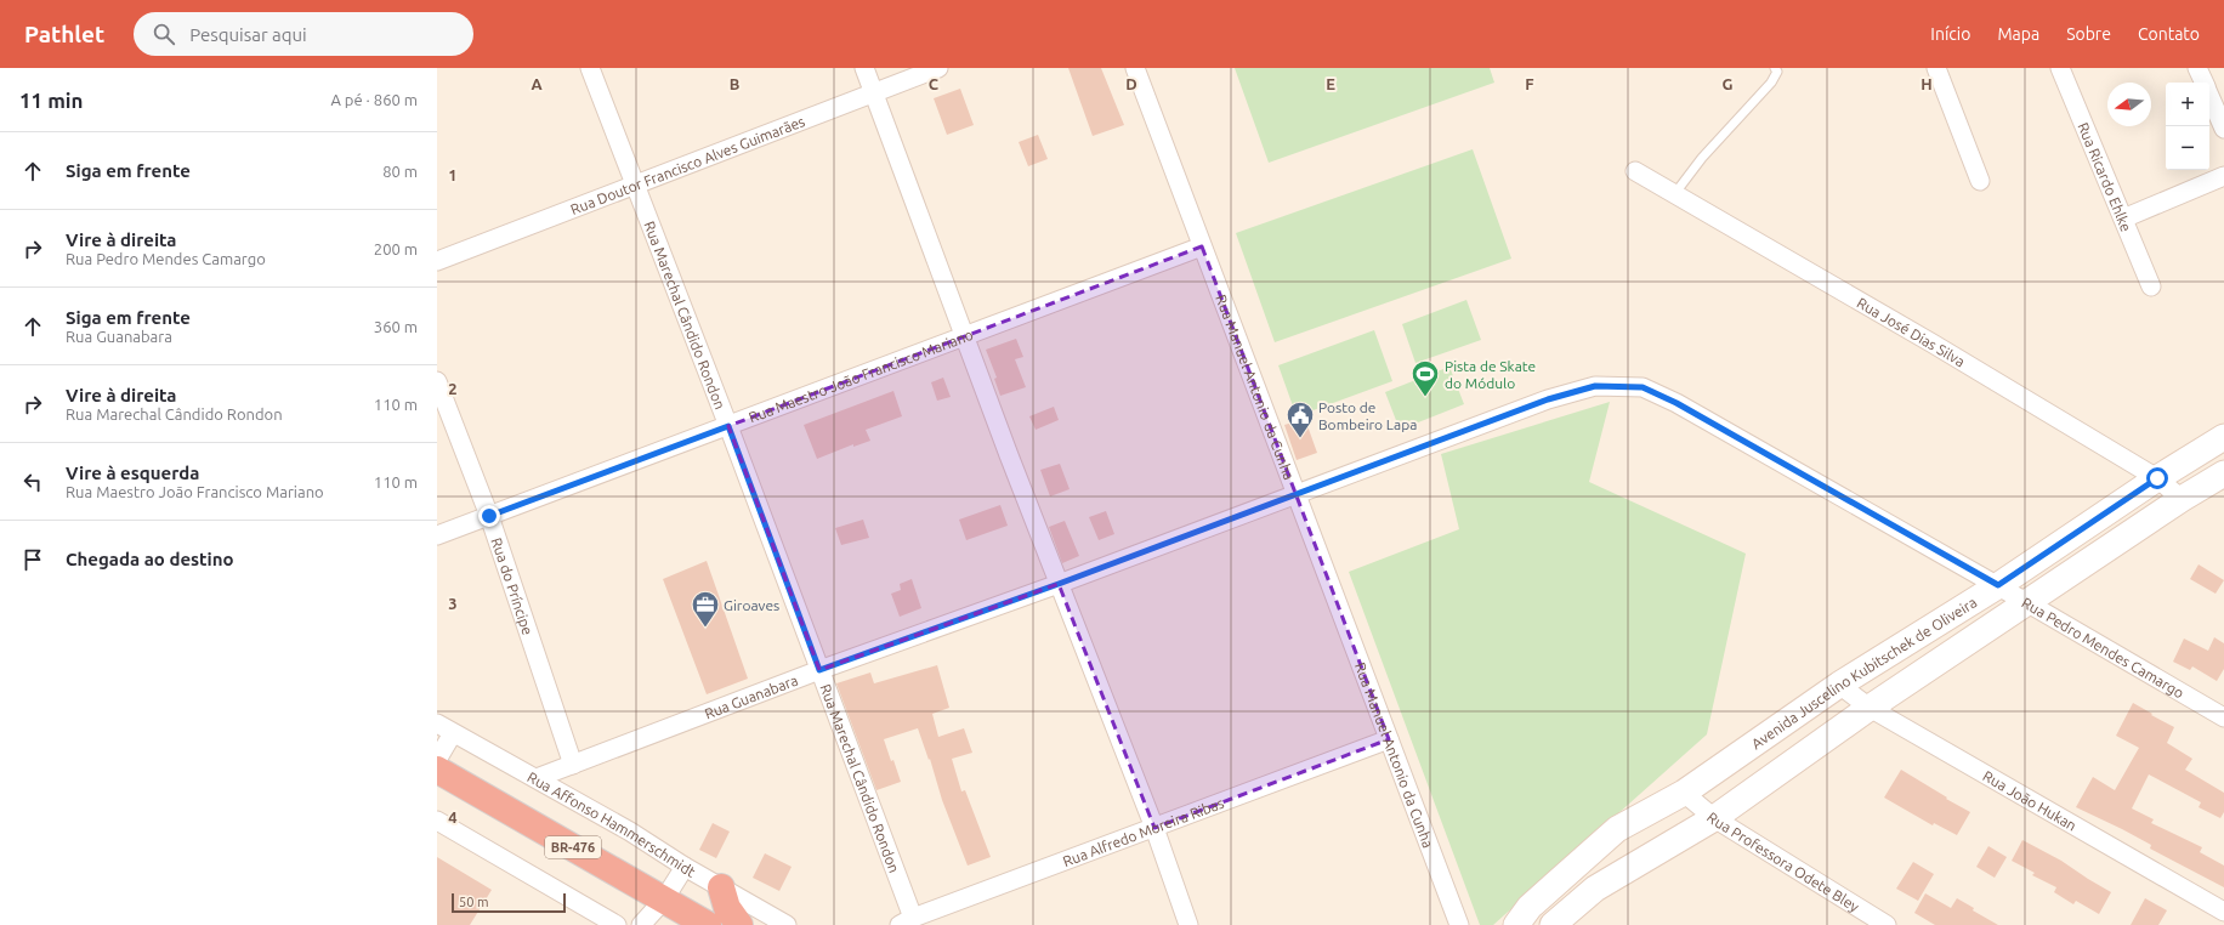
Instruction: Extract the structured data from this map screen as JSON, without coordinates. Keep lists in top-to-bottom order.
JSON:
{
  "streets": {
    "highway": ["BR-476"],
    "street": [
      "Rua Doutor Francisco Alves Guimarães",
      "Rua Ricardo Ehlke",
      "Rua Marechal Cândido Rondon",
      "Rua José Dias Silva",
      "Rua Maestro João Francisco Mariano",
      "Rua Manuel Antonio da Cunha",
      "Rua do Príncipe",
      "Rua Pedro Mendes Camargo",
      "Avenida Juscelino Kubitschek de Oliveira",
      "Rua Guanabara",
      "Rua João Hukan",
      "Rua Affonso Hammerschmidt",
      "Rua Alfredo Moreira Ribas",
      "Rua Professora Odete Bley"
    ]
  },
  "crossings": [
    ["Rua Doutor Francisco Alves Guimarães", "Rua Marechal Cândido Rondon"],
    ["Rua Marechal Cândido Rondon", "Rua Maestro João Francisco Mariano"],
    ["Rua Marechal Cândido Rondon", "Rua Guanabara"],
    ["Rua Marechal Cândido Rondon", "Rua Alfredo Moreira Ribas"],
    ["Rua José Dias Silva", "Avenida Juscelino Kubitschek de Oliveira"],
    ["Rua Maestro João Francisco Mariano", "Rua Manuel Antonio da Cunha"],
    ["Rua Maestro João Francisco Mariano", "Rua do Príncipe"],
    ["Rua Manuel Antonio da Cunha", "Rua Guanabara"],
    ["Rua Manuel Antonio da Cunha", "Rua Alfredo Moreira Ribas"],
    ["Rua do Príncipe", "Rua Guanabara"],
    ["Rua Pedro Mendes Camargo", "Avenida Juscelino Kubitschek de Oliveira"],
    ["Rua Pedro Mendes Camargo", "Rua Guanabara"],
    ["Avenida Juscelino Kubitschek de Oliveira", "Rua João Hukan"],
    ["Avenida Juscelino Kubitschek de Oliveira", "Rua Professora Odete Bley"],
    ["Rua Guanabara", "Rua Affonso Hammerschmidt"]
  ],
  "places": {
    "sports": ["Pista de Skate do Módulo"],
    "public building": ["Posto de Bombeiro Lapa"],
    "office": ["Giroaves"]
  },
  "scale_bar": "50 m",
  "north": "left",
  "page": {
    "header": "Pathlet",
    "search": "Pesquisar aqui",
    "nav": [
      "Início",
      "Mapa",
      "Sobre",
      "Contato"
    ],
    "heading": ["11 min", "A pé · 860 m"],
    "map_buttons": ["+", "−"],
    "list": [
      ["Siga em frente", "80 m"],
      ["Vire à direita", "Rua Pedro Mendes Camargo", "200 m"],
      ["Siga em frente", "Rua Guanabara", "360 m"],
      ["Vire à direita", "Rua Marechal Cândido Rondon", "110 m"],
      ["Vire à esquerda", "Rua Maestro João Francisco Mariano", "110 m"],
      "Chegada ao destino"
    ],
    "scale": "50 m"
  },
  "grid": {
    "columns": [
      "A",
      "B",
      "C",
      "D",
      "E",
      "F",
      "G",
      "H"
    ],
    "rows": [
      "1",
      "2",
      "3",
      "4"
    ]
  }
}
